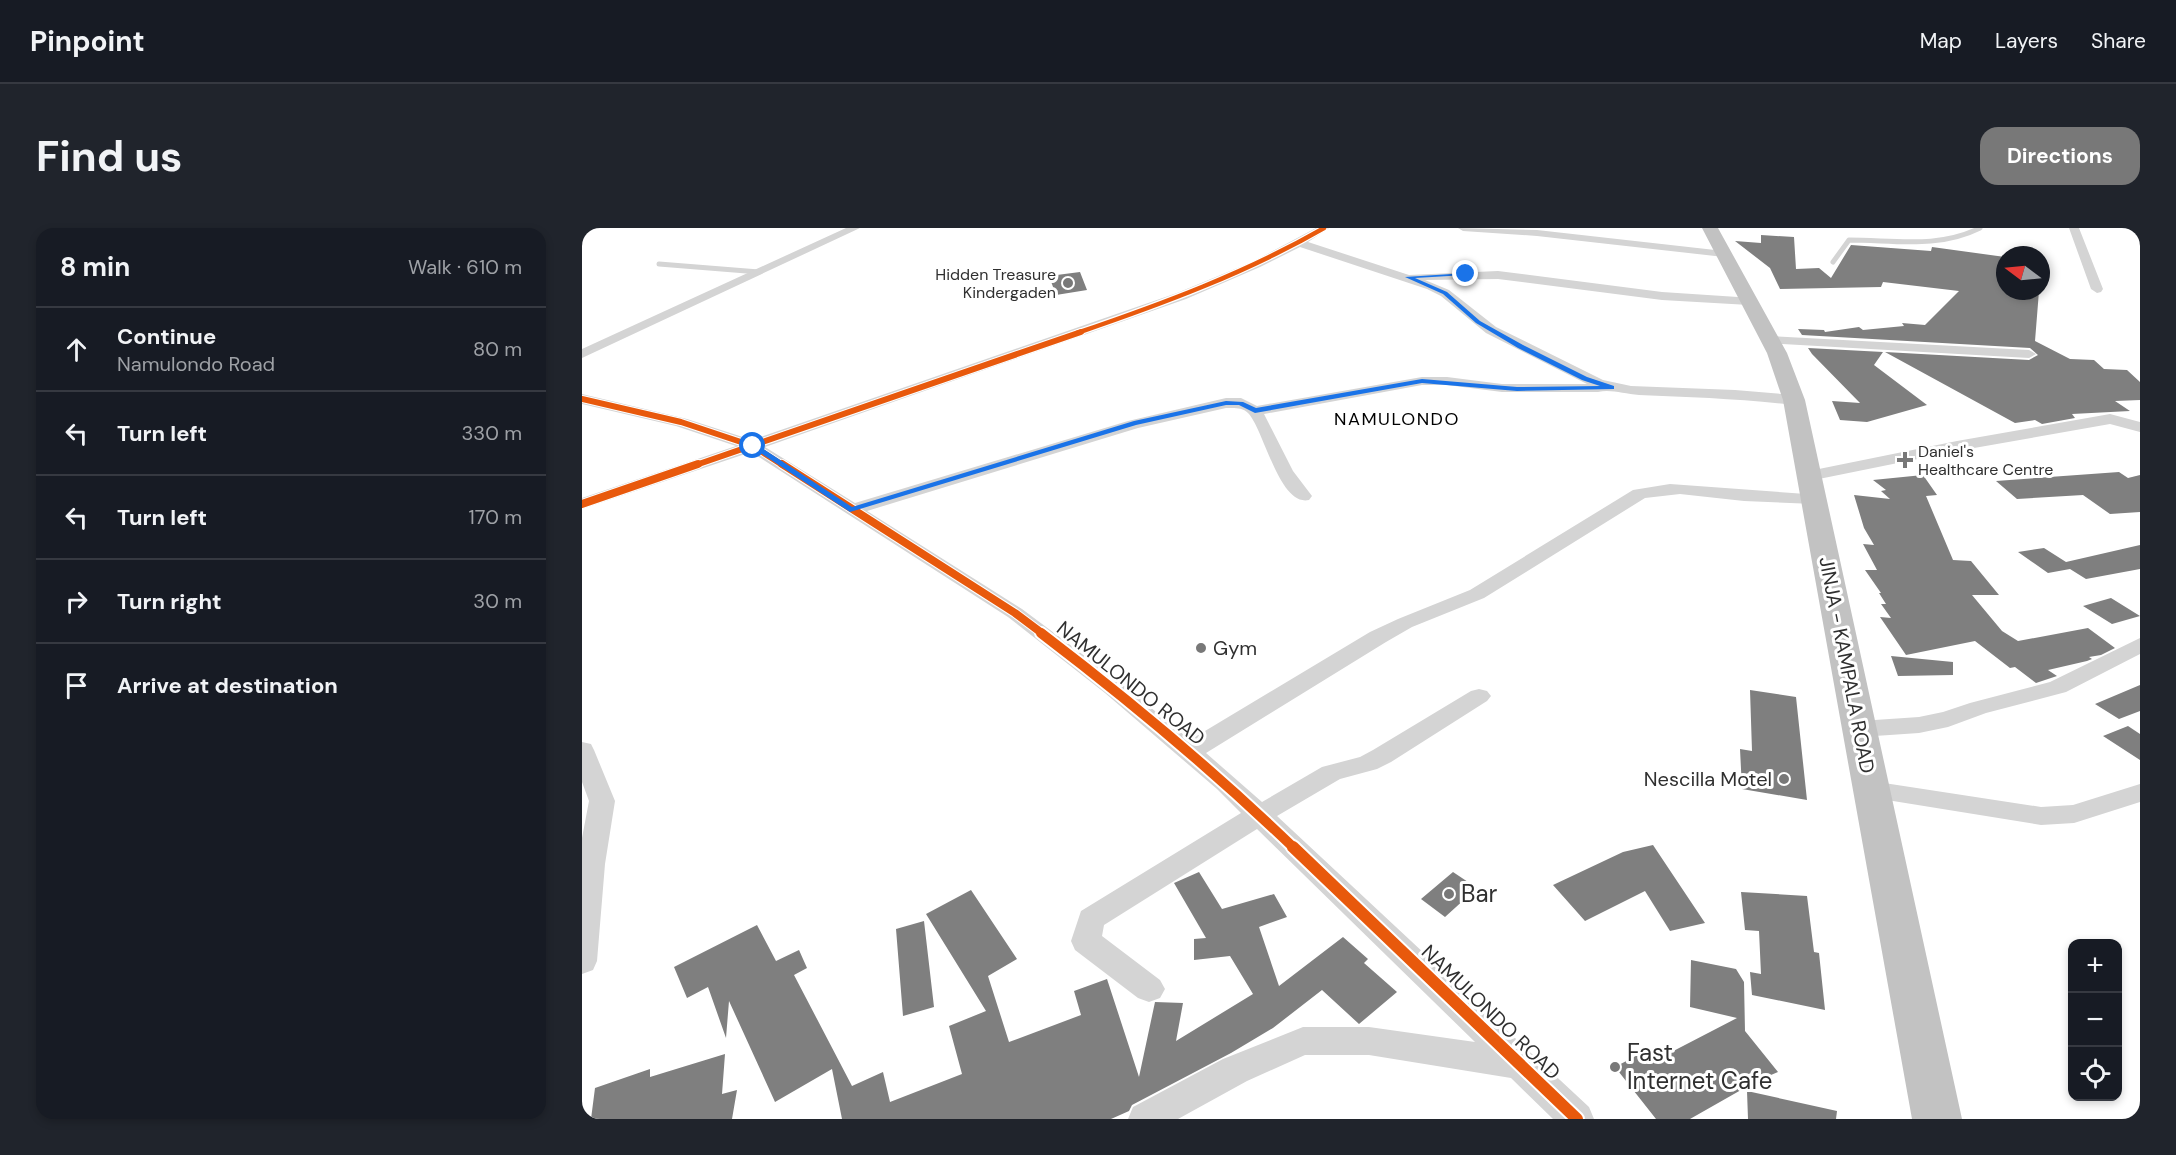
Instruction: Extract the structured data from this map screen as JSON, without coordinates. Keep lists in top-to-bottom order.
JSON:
{
  "streets": {
    "highway": ["JINJA - KAMPALA ROAD"],
    "street": ["NAMULONDO ROAD"]
  },
  "districts": ["NAMULONDO"],
  "places": {
    "other": [
      "Hidden Treasure Kindergaden",
      "Gym",
      "Nescilla Motel",
      "Bar",
      "Fast Internet Cafe"
    ],
    "health": ["Daniel's Healthcare Centre"]
  },
  "north": "left",
  "page": {
    "header": "Pinpoint",
    "nav": ["Map", "Layers", "Share"],
    "buttons": "Directions",
    "title": "Find us",
    "heading": ["8 min", "Walk · 610 m"],
    "list": [
      ["Continue", "Namulondo Road", "80 m"],
      ["Turn left", "330 m"],
      ["Turn left", "170 m"],
      ["Turn right", "30 m"],
      "Arrive at destination"
    ],
    "map_buttons": ["+", "−"]
  }
}
